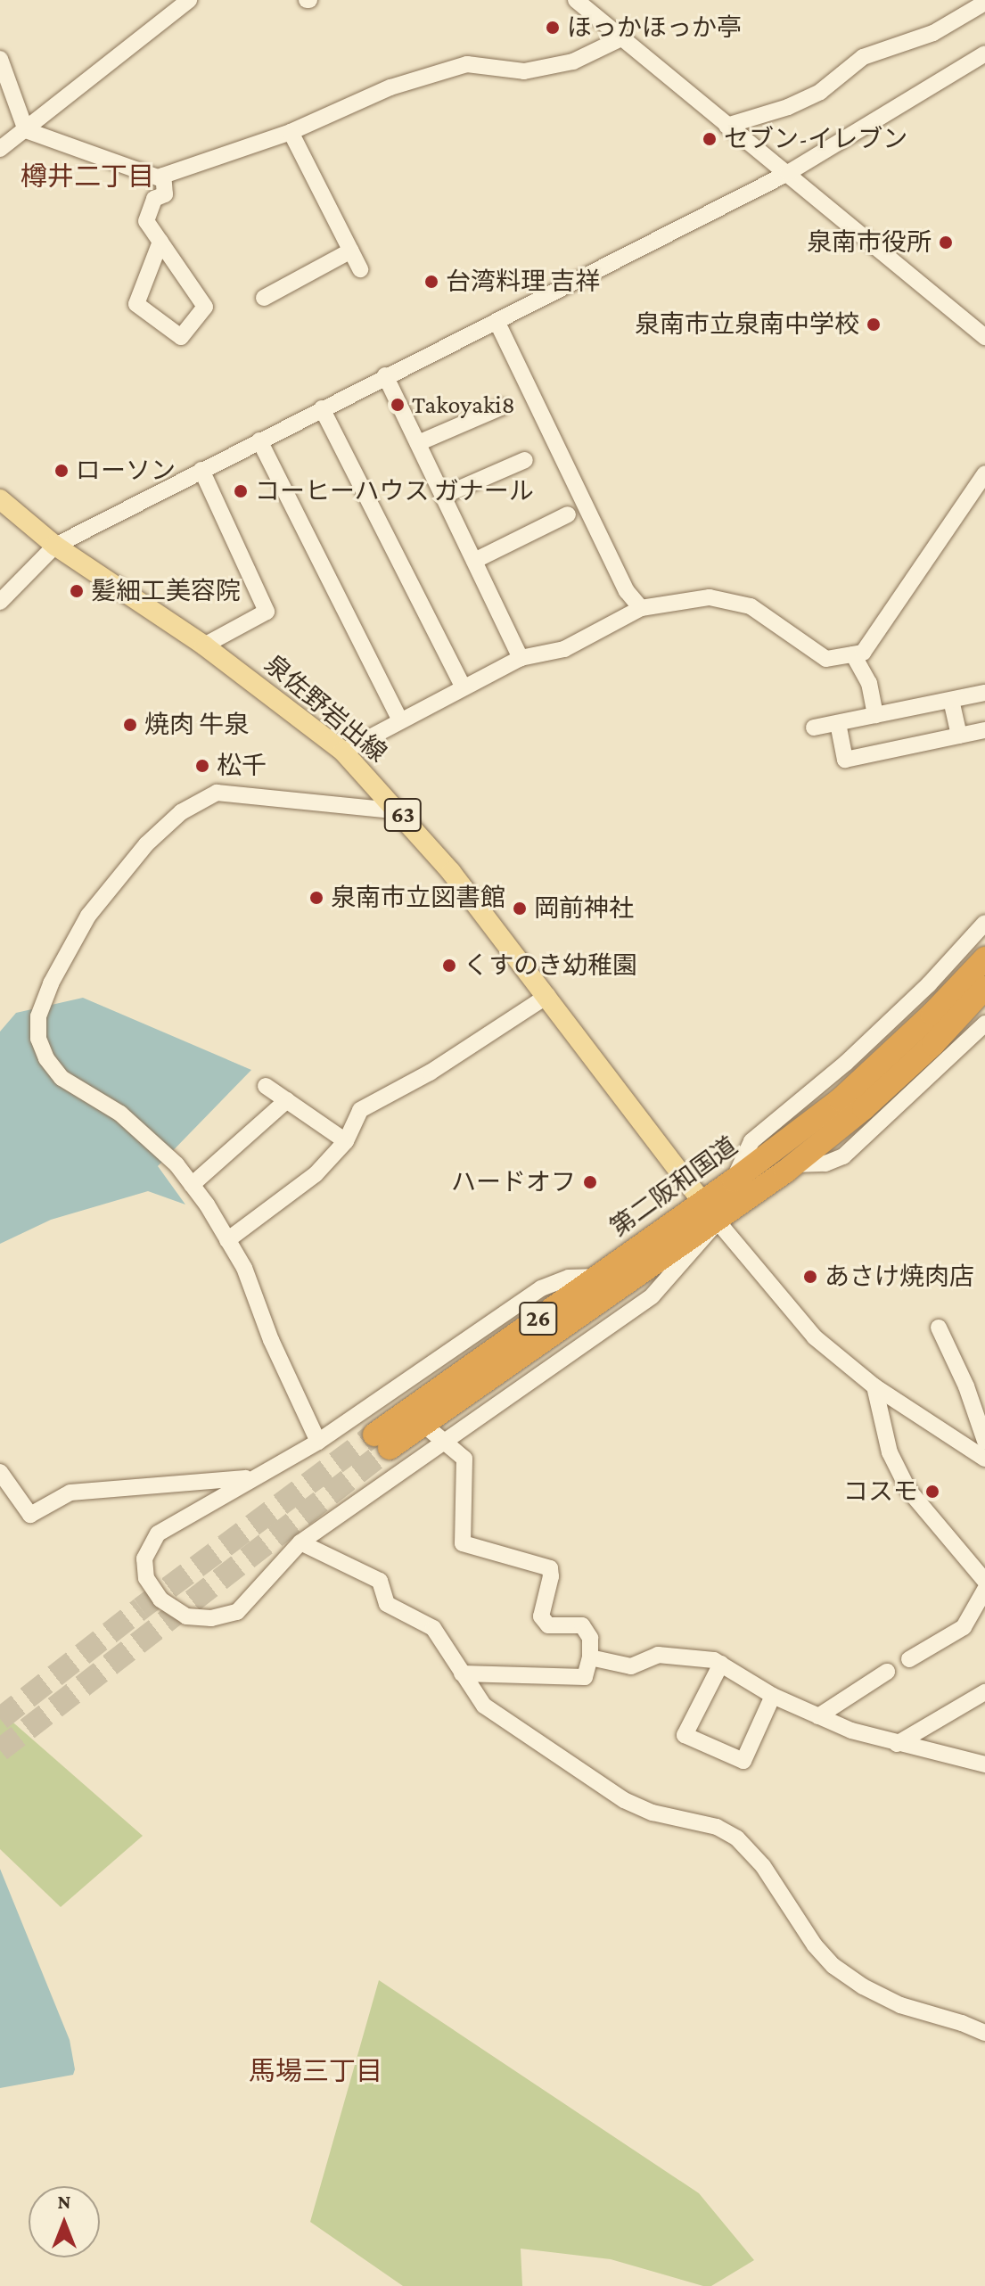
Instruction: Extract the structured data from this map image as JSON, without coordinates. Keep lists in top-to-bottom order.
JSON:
{
  "streets": {
    "highway": ["第二阪和国道", "26"],
    "main road": ["泉佐野岩出線", "63"]
  },
  "crossings": [
    ["泉佐野岩出線", "第二阪和国道"]
  ],
  "districts": ["樽井二丁目", "馬場三丁目"],
  "places": [
    "ほっかほっか亭",
    "セブン-イレブン",
    "泉南市役所",
    "台湾料理 吉祥",
    "泉南市立泉南中学校",
    "Takoyaki8",
    "ローソン",
    "コーヒーハウス ガナール",
    "髪細工美容院",
    "焼肉 牛泉",
    "松千",
    "泉南市立図書館",
    "岡前神社",
    "くすのき幼稚園",
    "ハードオフ",
    "あさけ焼肉店",
    "コスモ"
  ],
  "north": "top"
}
